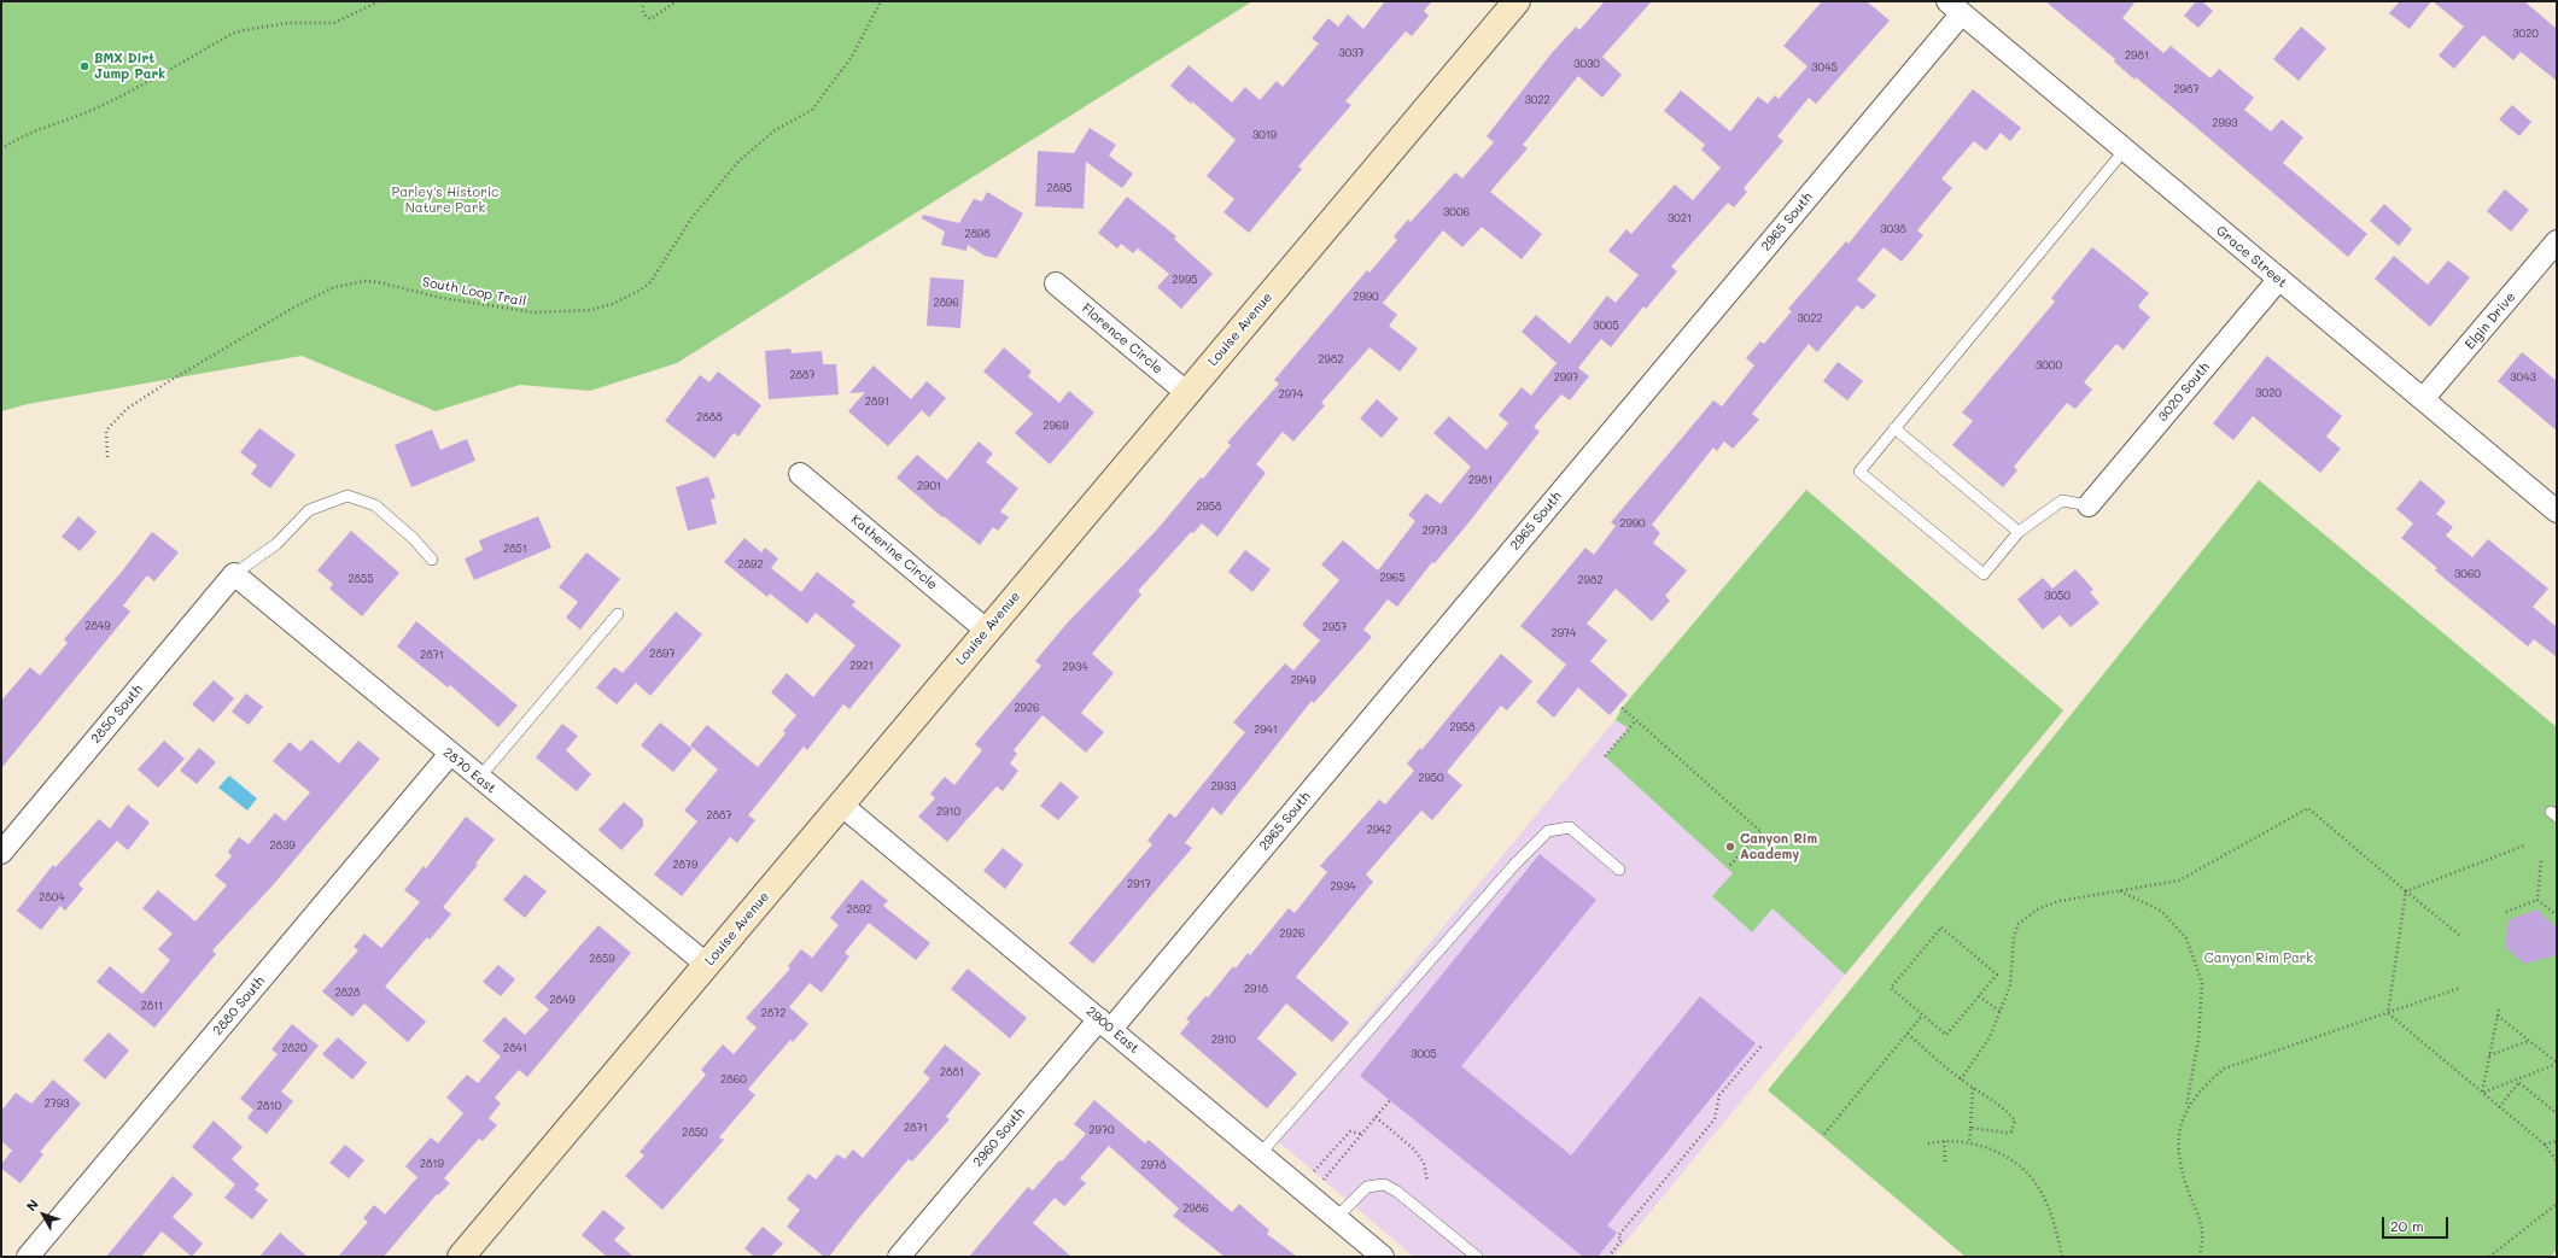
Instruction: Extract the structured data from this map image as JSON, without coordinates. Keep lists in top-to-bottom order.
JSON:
{
  "streets": {
    "street": [
      "2965 South",
      "Grace Street",
      "Elgin Drive",
      "Louise Avenue",
      "Florence Circle",
      "3020 South",
      "Katherine Circle",
      "2850 South",
      "2870 East",
      "2880 South",
      "2900 East",
      "2960 South"
    ],
    "path": ["South Loop Trail"]
  },
  "crossings": [
    ["2965 South", "Grace Street"],
    ["2965 South", "2900 East"],
    ["2965 South", "2960 South"],
    ["Grace Street", "Elgin Drive"],
    ["Grace Street", "3020 South"],
    ["Louise Avenue", "Florence Circle"],
    ["Louise Avenue", "Katherine Circle"],
    ["Louise Avenue", "2870 East"],
    ["Louise Avenue", "2900 East"],
    ["2850 South", "2870 East"],
    ["2870 East", "2880 South"],
    ["2900 East", "2960 South"]
  ],
  "parks": ["Parley's Historic Nature Park", "Canyon Rim Park"],
  "places": ["BMX Dirt Jump Park", "Canyon Rim Academy"],
  "house_numbers": [
    "3020",
    "3037",
    "2981",
    "3030",
    "3045",
    "2987",
    "3022",
    "2993",
    "3019",
    "2895",
    "3006",
    "3021",
    "3038",
    "2898",
    "2995",
    "2990",
    "2896",
    "3022",
    "3005",
    "2982",
    "3000",
    "2887",
    "2997",
    "3043",
    "3020",
    "2974",
    "2891",
    "2888",
    "2969",
    "2981",
    "2901",
    "2958",
    "2990",
    "2973",
    "2851",
    "2892",
    "3060",
    "2965",
    "2855",
    "2982",
    "3050",
    "2849",
    "2957",
    "2974",
    "2897",
    "2871",
    "2921",
    "2934",
    "2949",
    "2926",
    "2958",
    "2941",
    "2950",
    "2933",
    "2910",
    "2887",
    "2942",
    "2839",
    "2879",
    "2917",
    "2934",
    "2804",
    "2892",
    "2926",
    "2859",
    "2918",
    "2828",
    "2849",
    "2811",
    "2872",
    "2910",
    "2820",
    "2841",
    "3005",
    "2881",
    "2860",
    "2793",
    "2810",
    "2871",
    "2970",
    "2850",
    "2819",
    "2978",
    "2986"
  ],
  "scale_bar": "20 m",
  "north": "top left"
}
